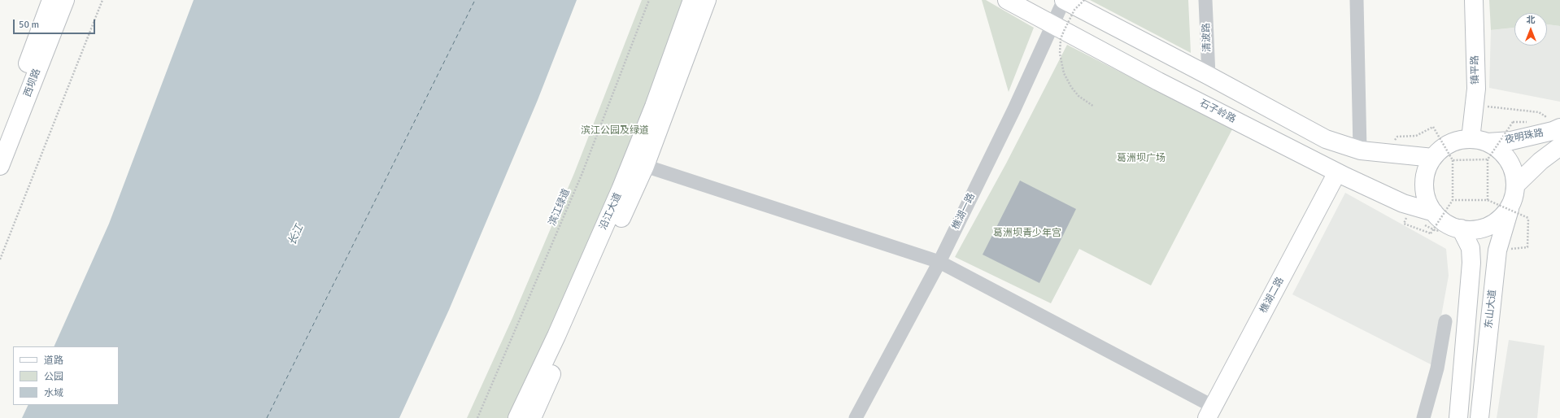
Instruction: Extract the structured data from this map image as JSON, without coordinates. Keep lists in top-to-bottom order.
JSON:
{
  "streets": {
    "main road": [
      "镇平路",
      "西坝路",
      "石子岭路",
      "夜明珠路",
      "沿江大道",
      "樵湖二路",
      "东山大道"
    ],
    "street": ["清波路", "樵湖一路"],
    "path": ["滨江绿道"]
  },
  "crossings": [
    ["镇平路", "东山大道"],
    ["石子岭路", "樵湖一路"],
    ["石子岭路", "樵湖二路"],
    ["石子岭路", "东山大道"],
    ["夜明珠路", "东山大道"]
  ],
  "water": ["长江"],
  "parks": ["滨江公园及绿道", "葛洲坝广场", "葛洲坝青少年宫"],
  "legend": ["道路", "公园", "水域"],
  "scale_bar": "50 m",
  "north": "top"
}
